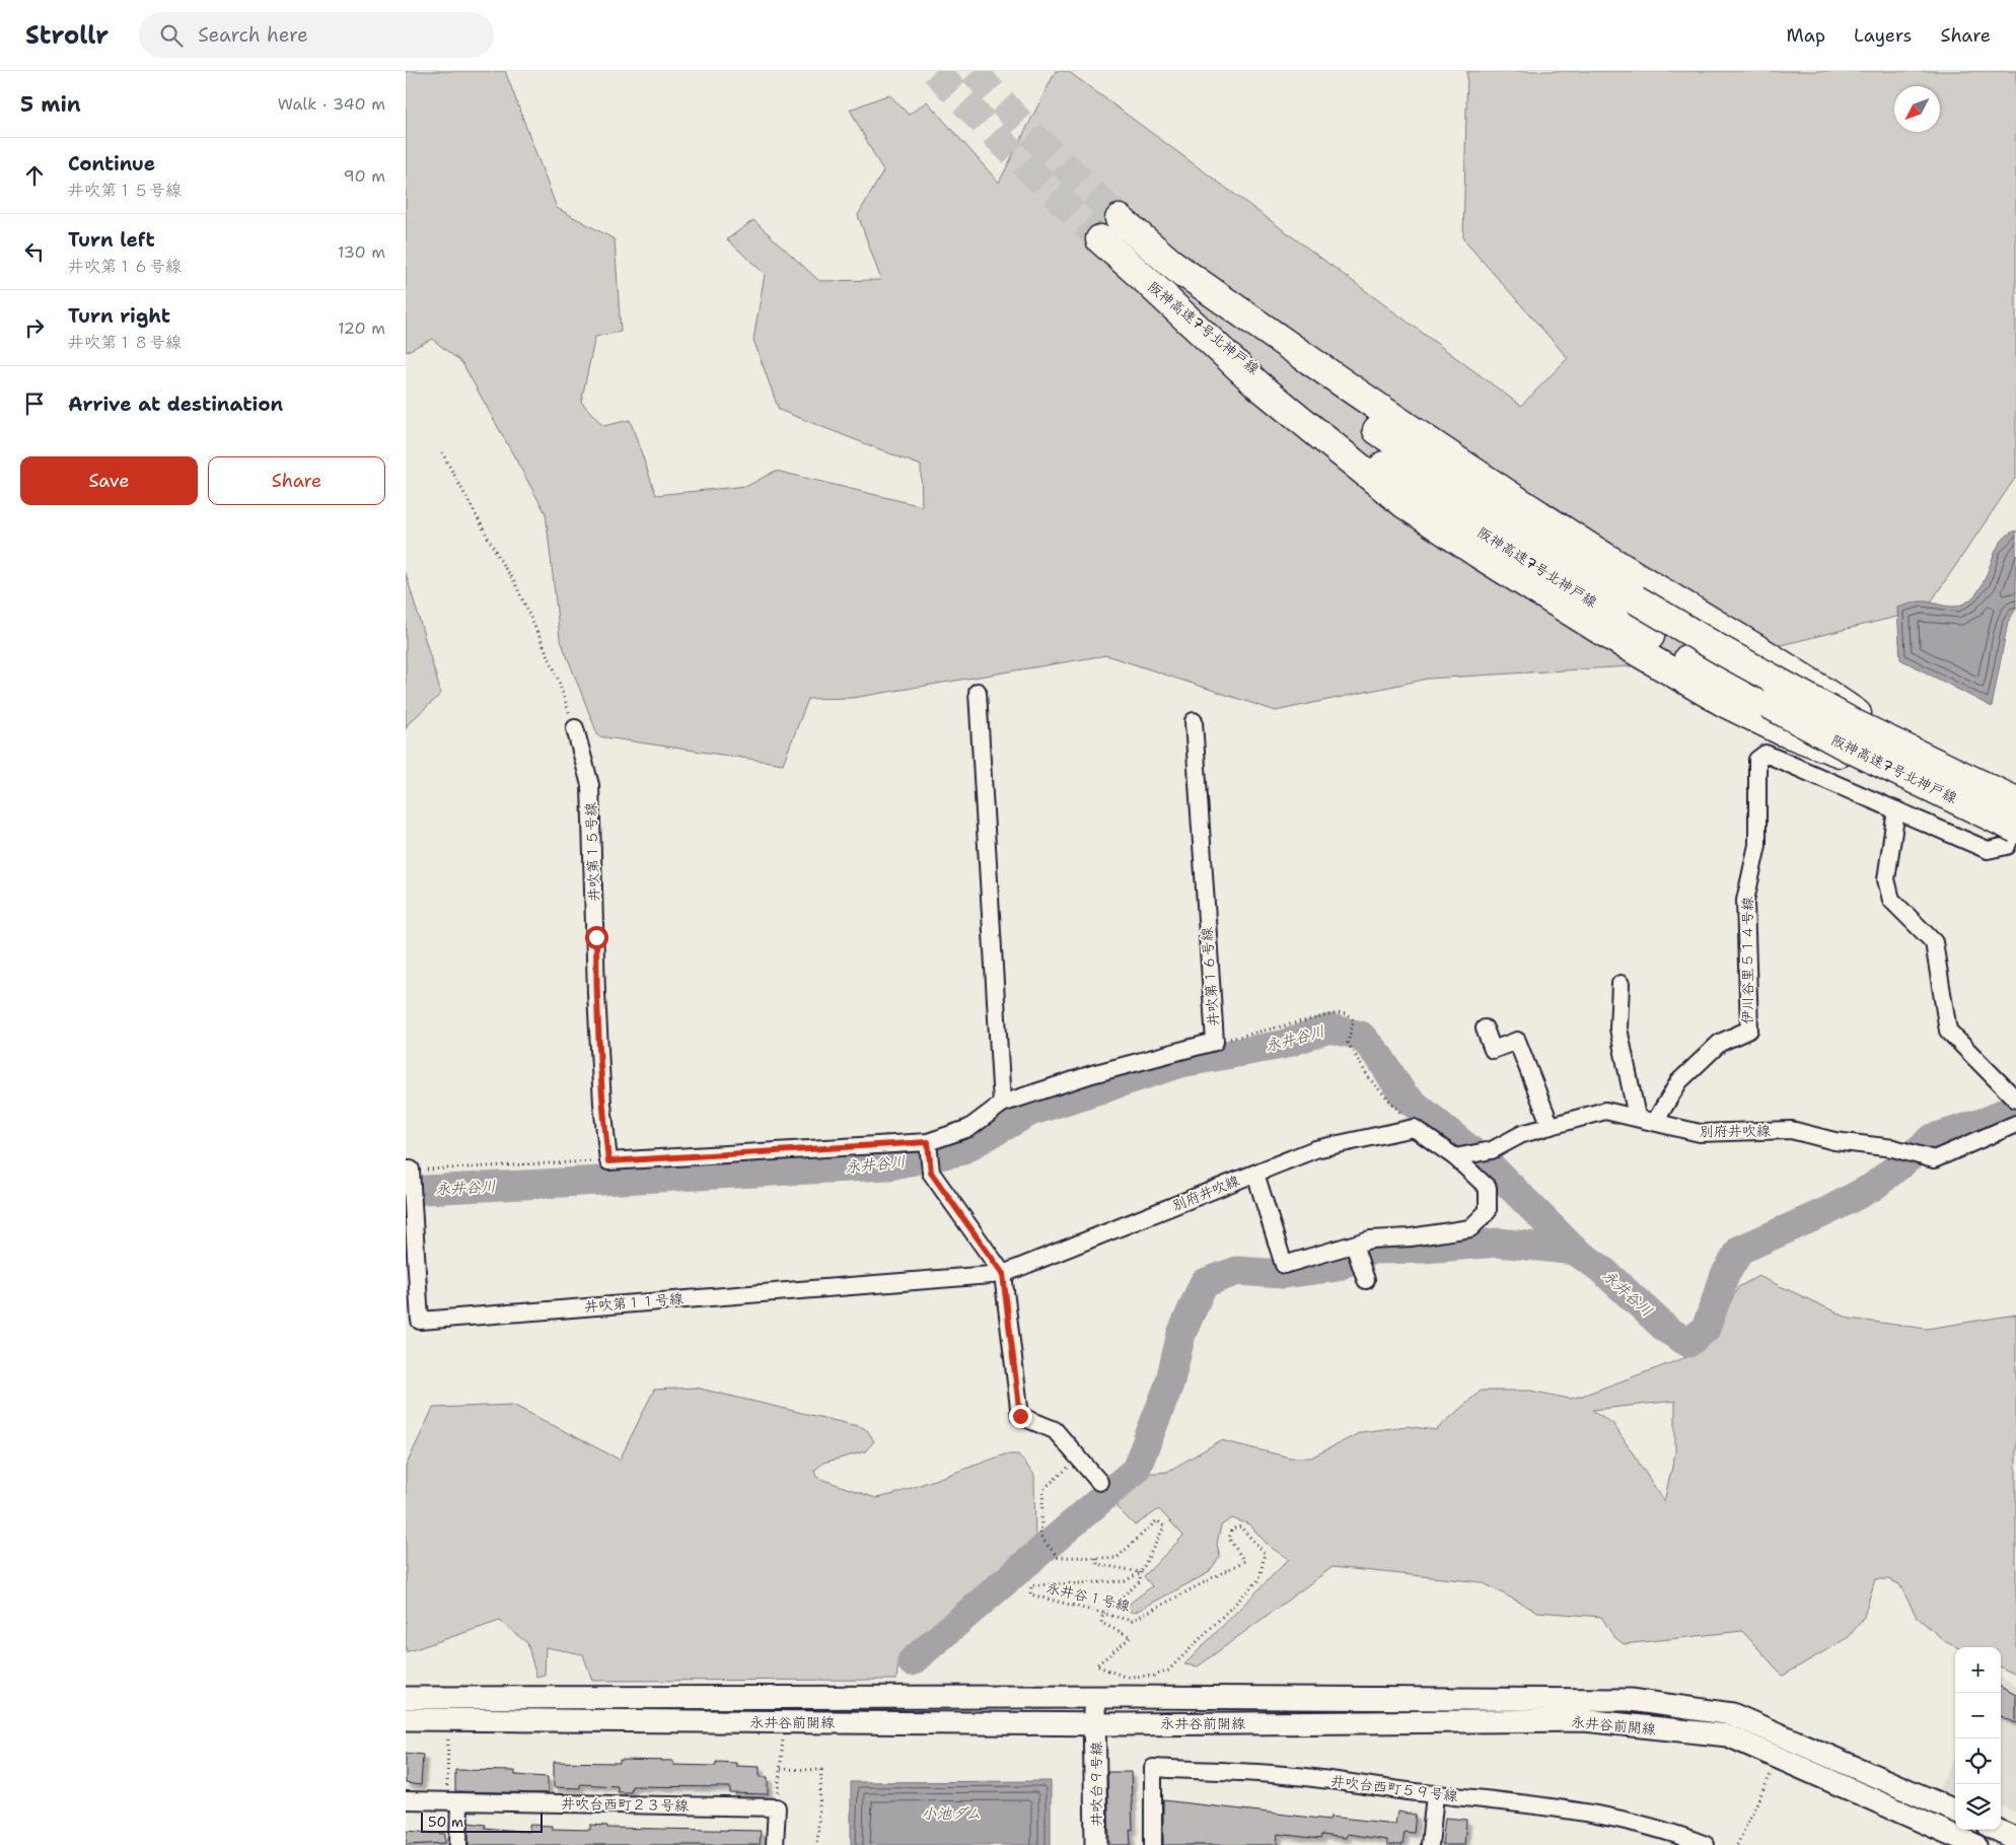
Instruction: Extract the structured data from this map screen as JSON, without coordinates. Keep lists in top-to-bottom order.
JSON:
{
  "streets": {
    "highway": ["阪神高速7号北神戸線"],
    "street": [
      "井吹第１５号線",
      "伊川谷里５１４号線",
      "井吹第１６号線",
      "別府井吹線",
      "井吹第１１号線",
      "永井谷前開線",
      "井吹台９号線",
      "井吹台西町５９号線",
      "井吹台西町２３号線"
    ],
    "path": ["永井谷１号線"]
  },
  "crossings": [
    ["井吹第１５号線", "井吹第１６号線"],
    ["伊川谷里５１４号線", "別府井吹線"],
    ["別府井吹線", "井吹第１１号線"],
    ["永井谷１号線", "永井谷前開線"],
    ["永井谷前開線", "井吹台９号線"]
  ],
  "water": ["永井谷川", "小池ダム"],
  "scale_bar": "50 m",
  "north": "bottom left",
  "page": {
    "header": "Strollr",
    "search": "Search here",
    "nav": ["Map", "Layers", "Share"],
    "heading": ["5 min", "Walk · 340 m"],
    "list": [
      ["Continue", "井吹第１５号線", "90 m"],
      ["Turn left", "井吹第１６号線", "130 m"],
      ["Turn right", "井吹第１８号線", "120 m"],
      "Arrive at destination"
    ],
    "buttons": ["Save", "Share"],
    "map_buttons": ["+", "−"],
    "scale": "50 m"
  }
}
